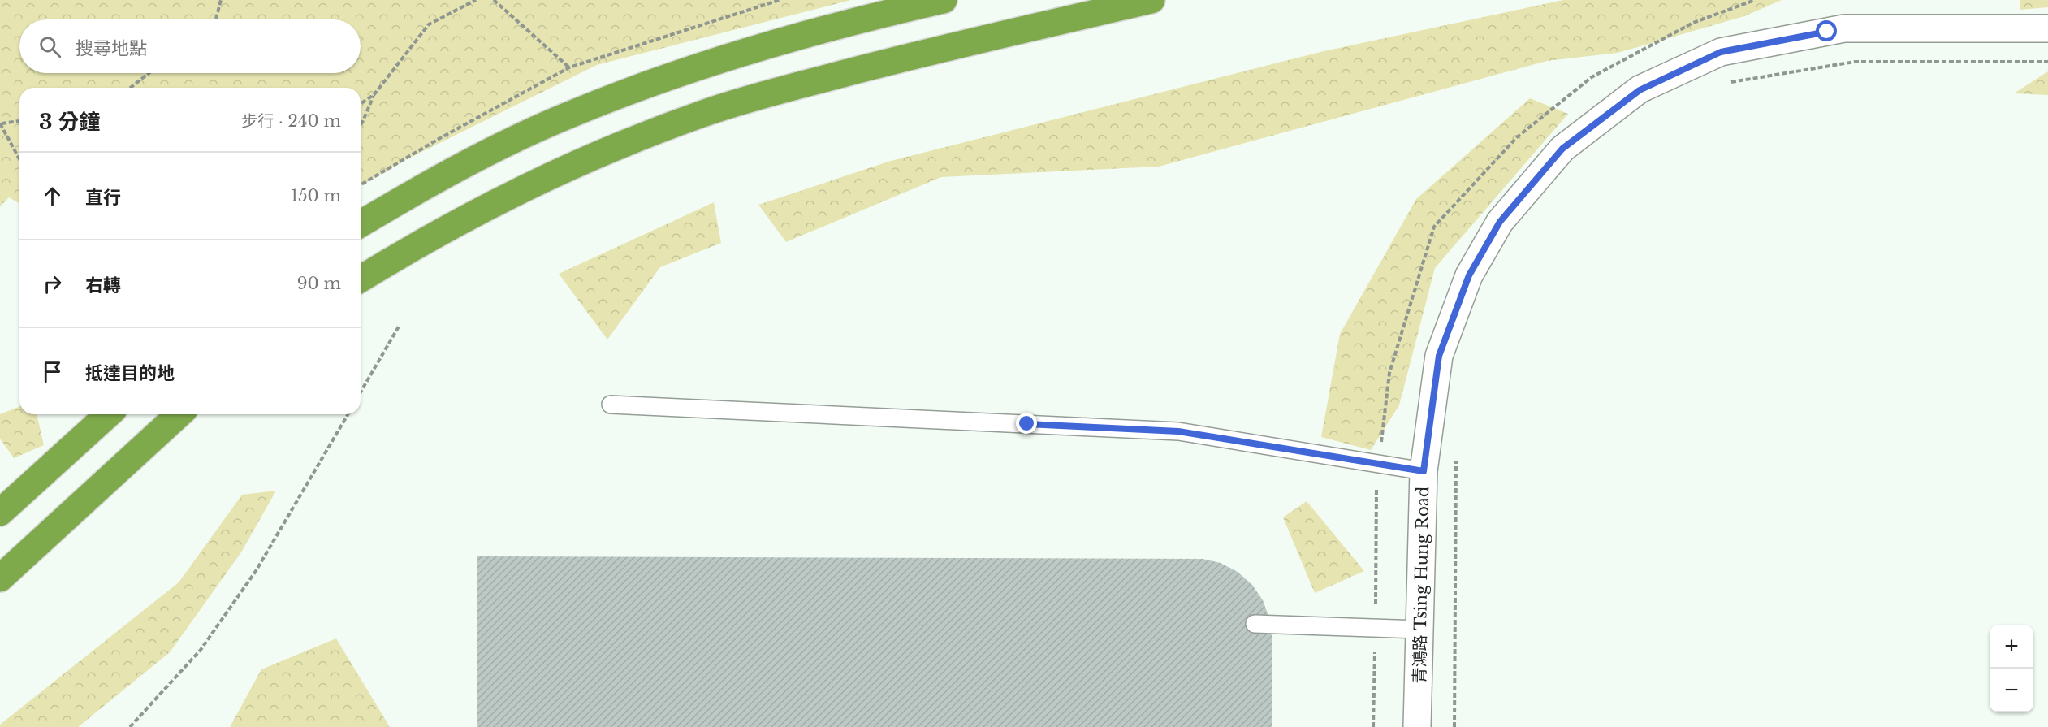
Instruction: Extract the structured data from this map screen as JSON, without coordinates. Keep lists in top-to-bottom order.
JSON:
{
  "streets": {
    "street": ["青鴻路 Tsing Hung Road"]
  },
  "page": {
    "search": "搜尋地點",
    "heading": ["3 分鐘", "步行 · 240 m"],
    "list": [
      ["直行", "150 m"],
      ["右轉", "90 m"],
      "抵達目的地"
    ],
    "map_buttons": ["+", "−"]
  }
}
